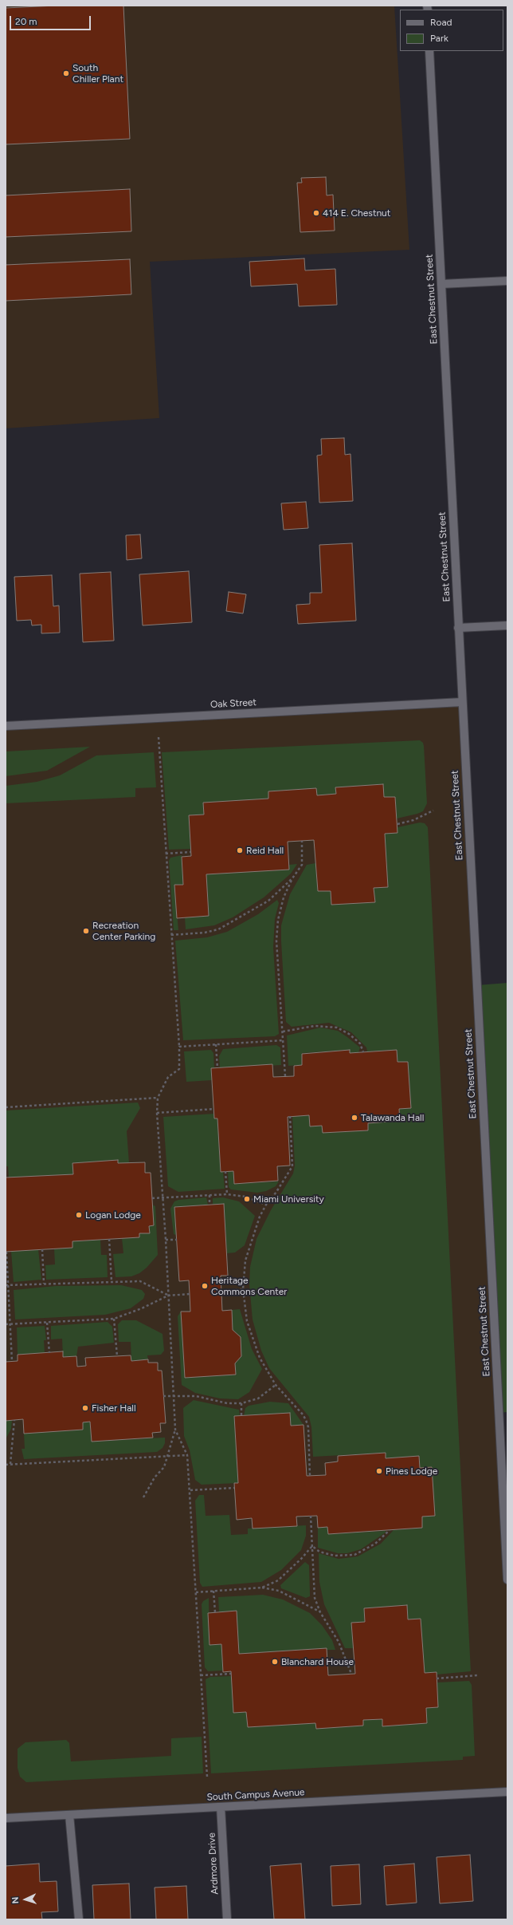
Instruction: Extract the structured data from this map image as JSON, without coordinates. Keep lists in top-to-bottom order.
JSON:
{
  "streets": {
    "street": [
      "East Chestnut Street",
      "Oak Street",
      "South Campus Avenue",
      "Ardmore Drive"
    ]
  },
  "crossings": [
    ["East Chestnut Street", "Oak Street"],
    ["South Campus Avenue", "Ardmore Drive"]
  ],
  "places": [
    "South Chiller Plant",
    "414 E. Chestnut",
    "Reid Hall",
    "Recreation Center Parking",
    "Talawanda Hall",
    "Miami University",
    "Logan Lodge",
    "Heritage Commons Center",
    "Fisher Hall",
    "Pines Lodge",
    "Blanchard House"
  ],
  "legend": ["Road", "Park"],
  "scale_bar": "20 m",
  "north": "left"
}
